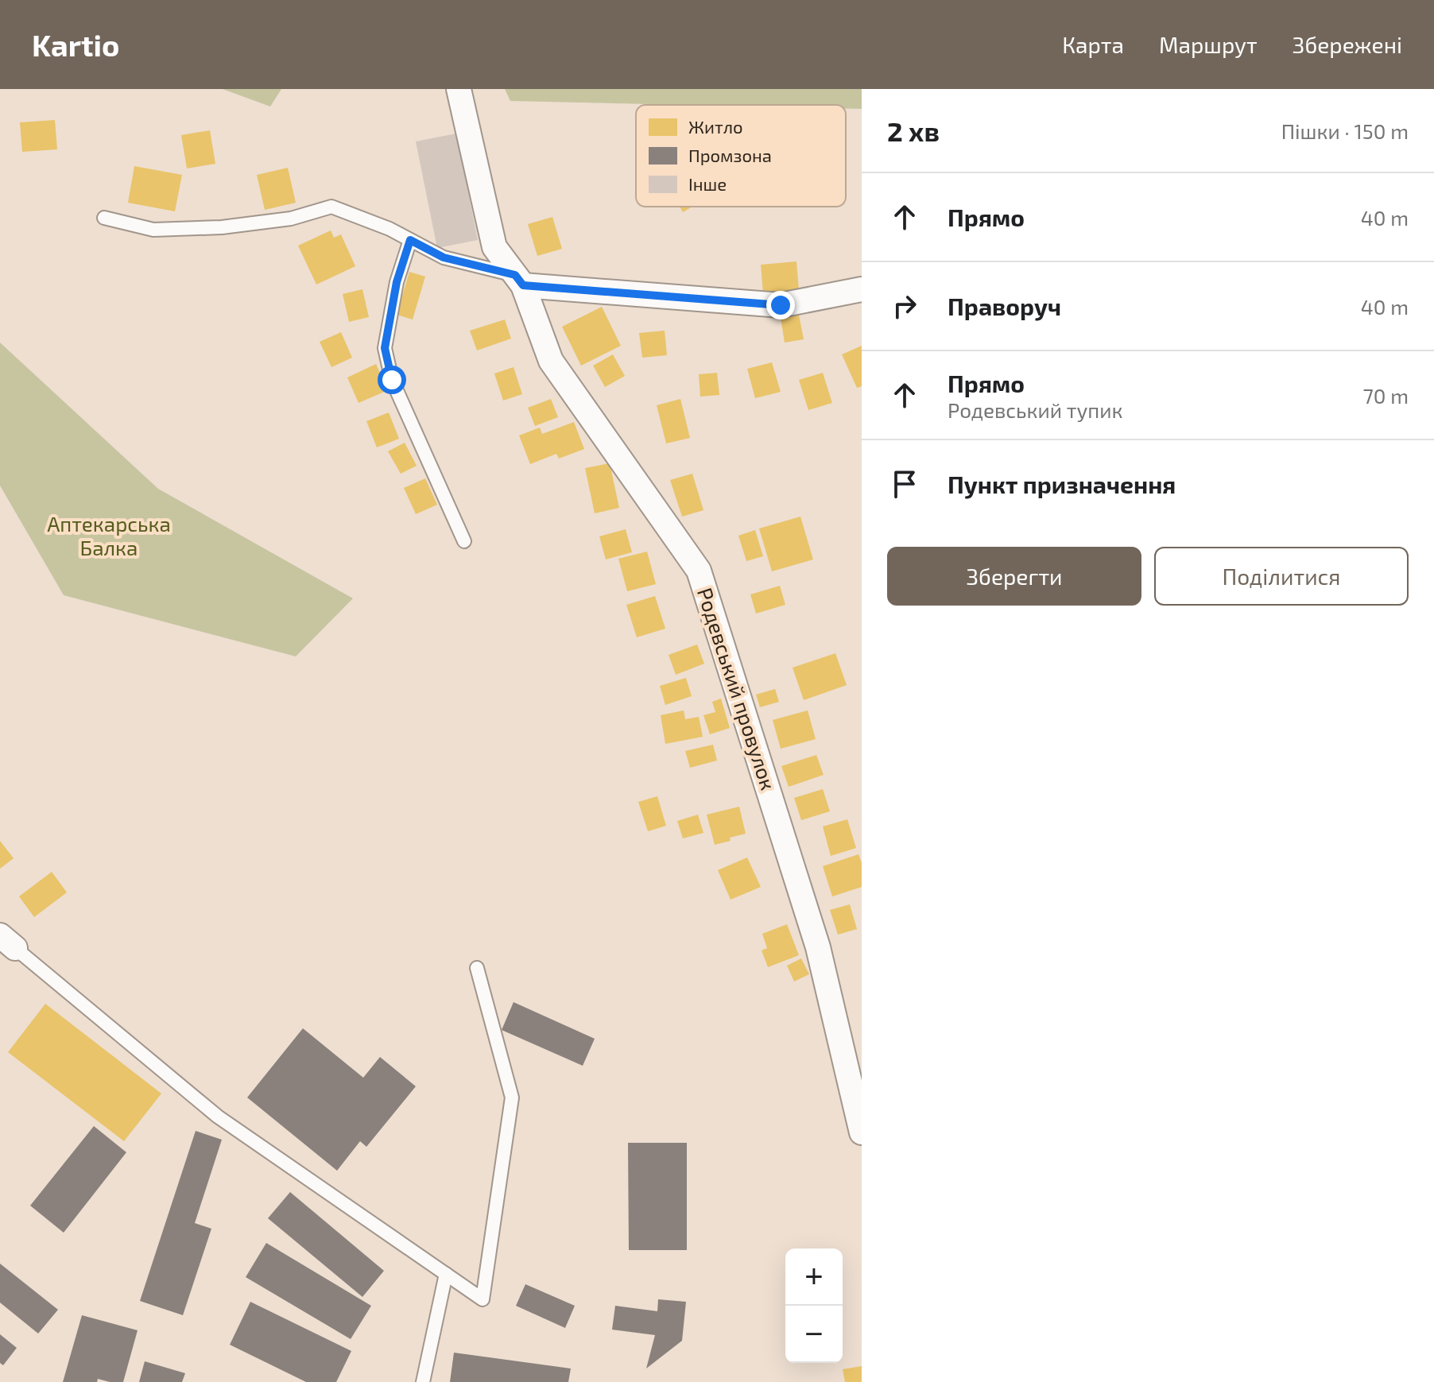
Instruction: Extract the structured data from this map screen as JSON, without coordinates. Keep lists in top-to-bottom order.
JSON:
{
  "streets": {
    "street": ["Родевський провулок"]
  },
  "parks": ["Аптекарська Балка"],
  "legend": ["Житло", "Промзона", "Інше"],
  "page": {
    "header": "Kartio",
    "nav": ["Карта", "Маршрут", "Збережені"],
    "heading": ["2 хв", "Пішки · 150 m"],
    "list": [
      ["Прямо", "40 m"],
      ["Праворуч", "40 m"],
      ["Прямо", "Родевський тупик", "70 m"],
      "Пункт призначення"
    ],
    "buttons": ["Зберегти", "Поділитися"],
    "map_buttons": ["+", "−"]
  }
}
